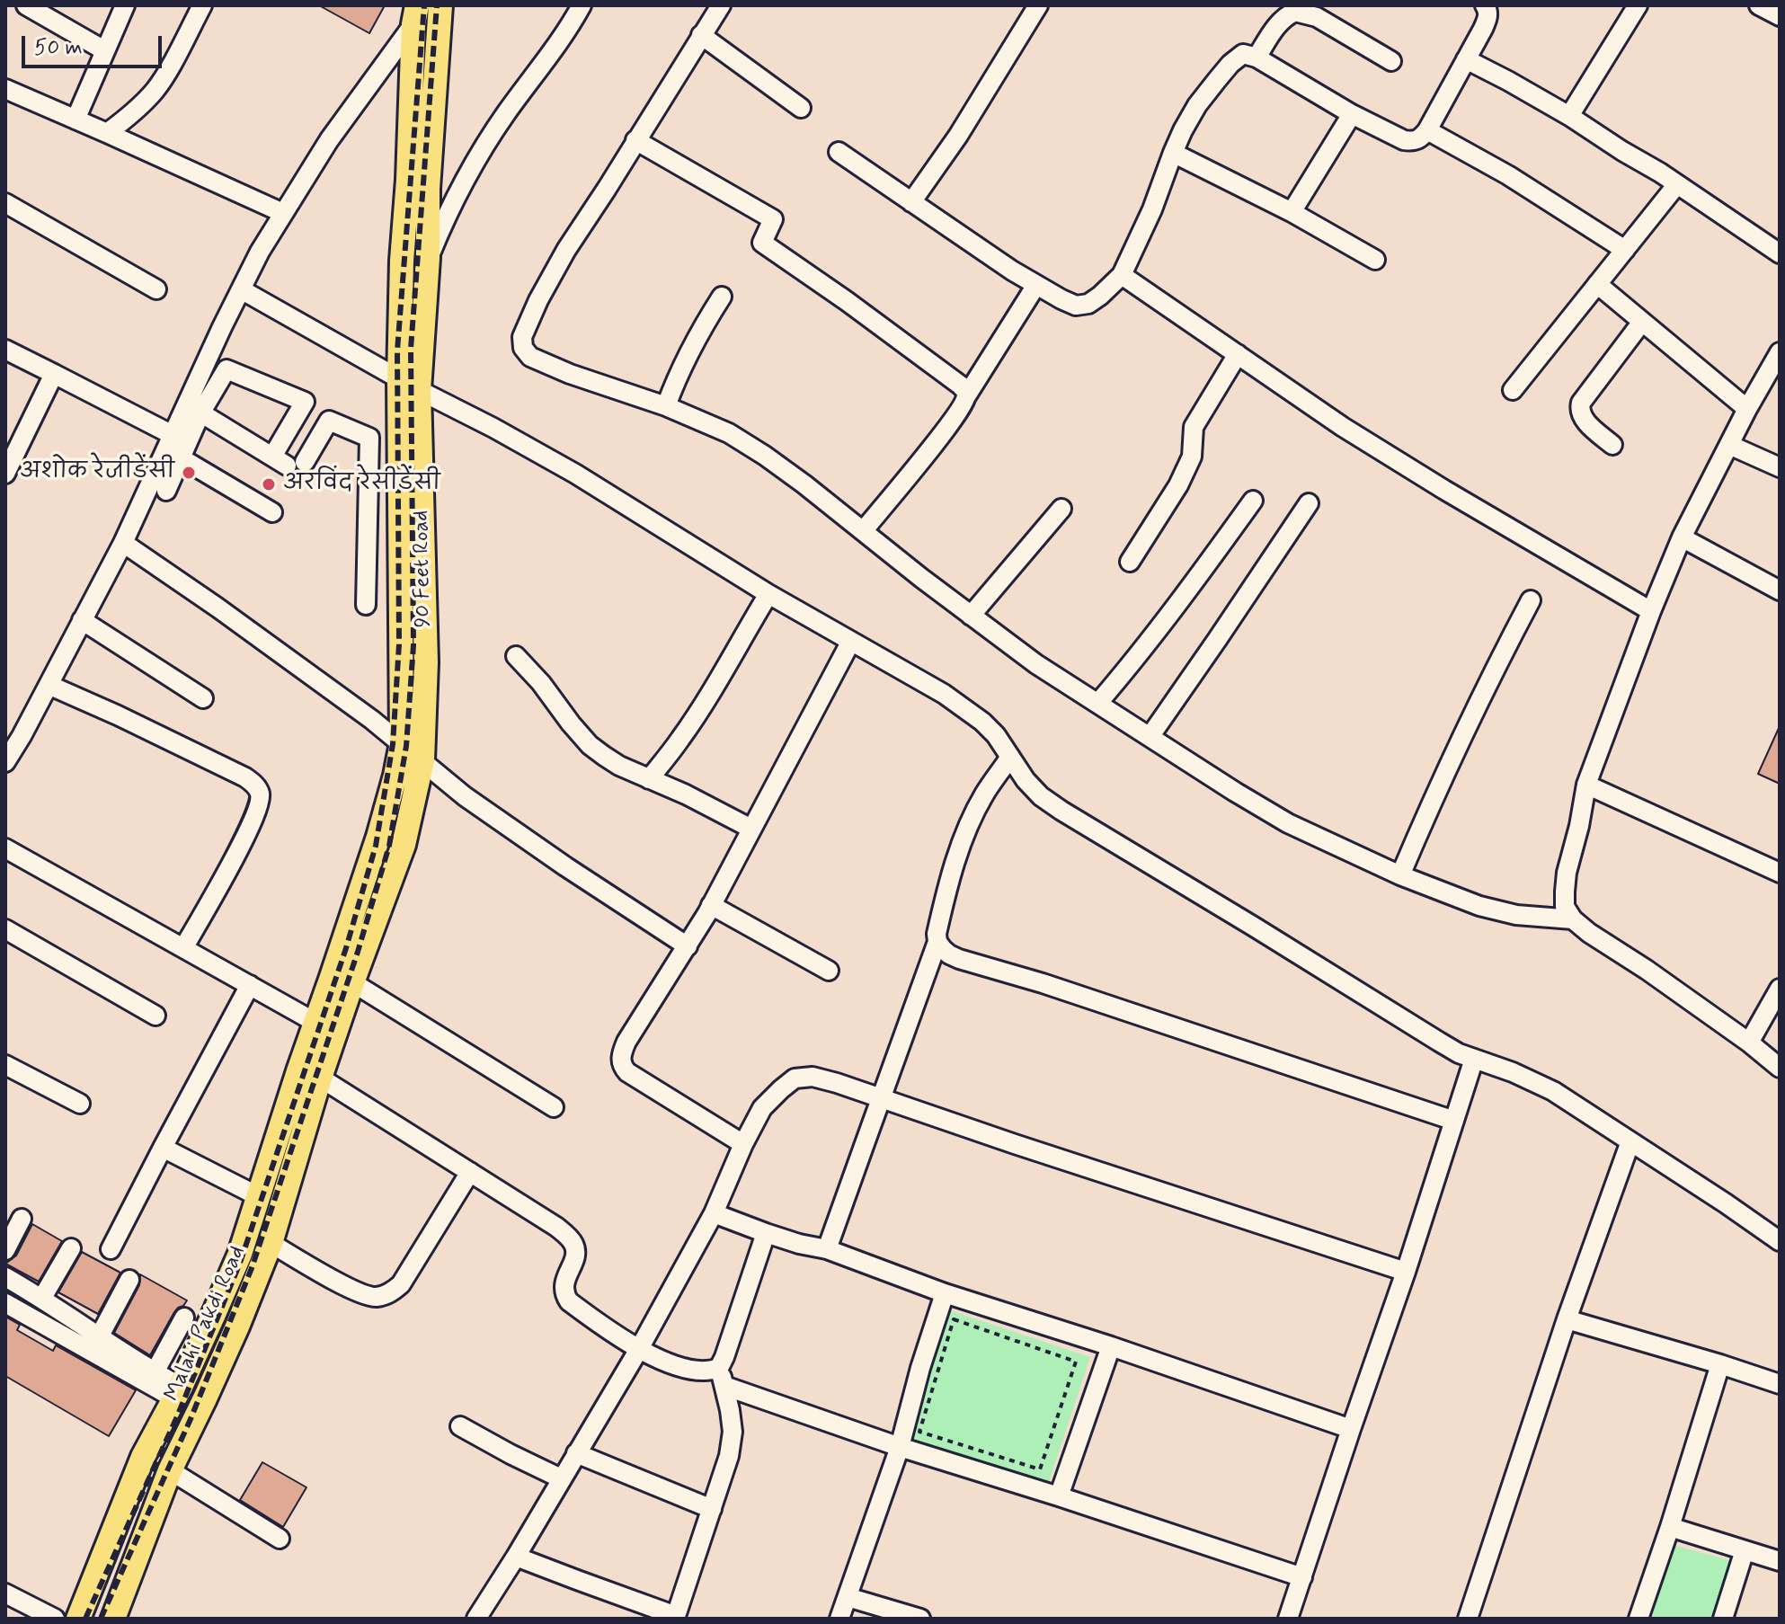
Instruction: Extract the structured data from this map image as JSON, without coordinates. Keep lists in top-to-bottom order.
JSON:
{
  "streets": {
    "main road": ["90 Feet Road", "Malahi Pakdi Road"]
  },
  "crossings": [
    ["90 Feet Road", "Malahi Pakdi Road"]
  ],
  "places": ["अशोक रेजीडेंसी", "अरविंद रेसीडेंसी"],
  "scale_bar": "50 m"
}
